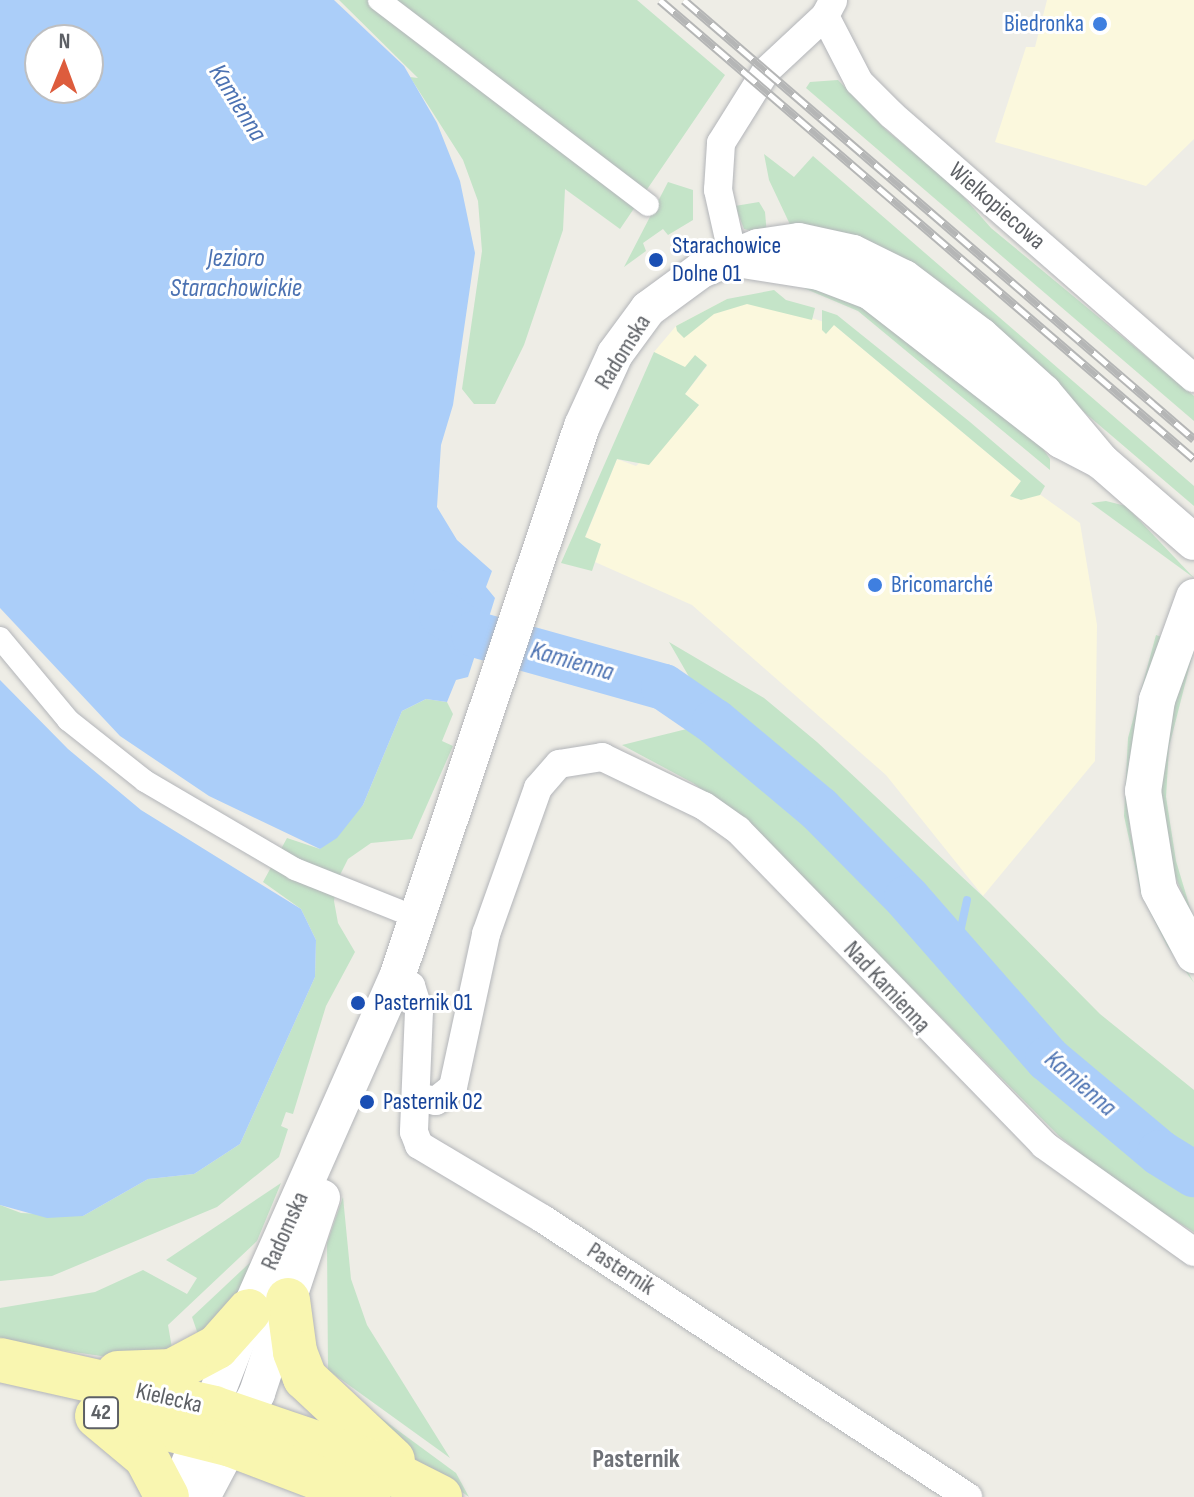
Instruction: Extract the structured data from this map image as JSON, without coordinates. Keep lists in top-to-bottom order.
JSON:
{
  "streets": {
    "main road": ["Kielecka", "42"],
    "street": [
      "Wielkopiecowa",
      "Radomska",
      "Nad Kamienną",
      "Pasternik"
    ]
  },
  "crossings": [
    ["Radomska", "Pasternik"],
    ["Radomska", "Kielecka"],
    ["Radomska", "42"],
    ["Nad Kamienną", "Pasternik"],
    ["Kielecka", "42"]
  ],
  "districts": ["Pasternik"],
  "water": ["Kamienna", "Jezioro Starachowickie"],
  "places": [
    "Biedronka",
    "Starachowice Dolne 01",
    "Bricomarché",
    "Pasternik 01",
    "Pasternik 02"
  ],
  "north": "top"
}
